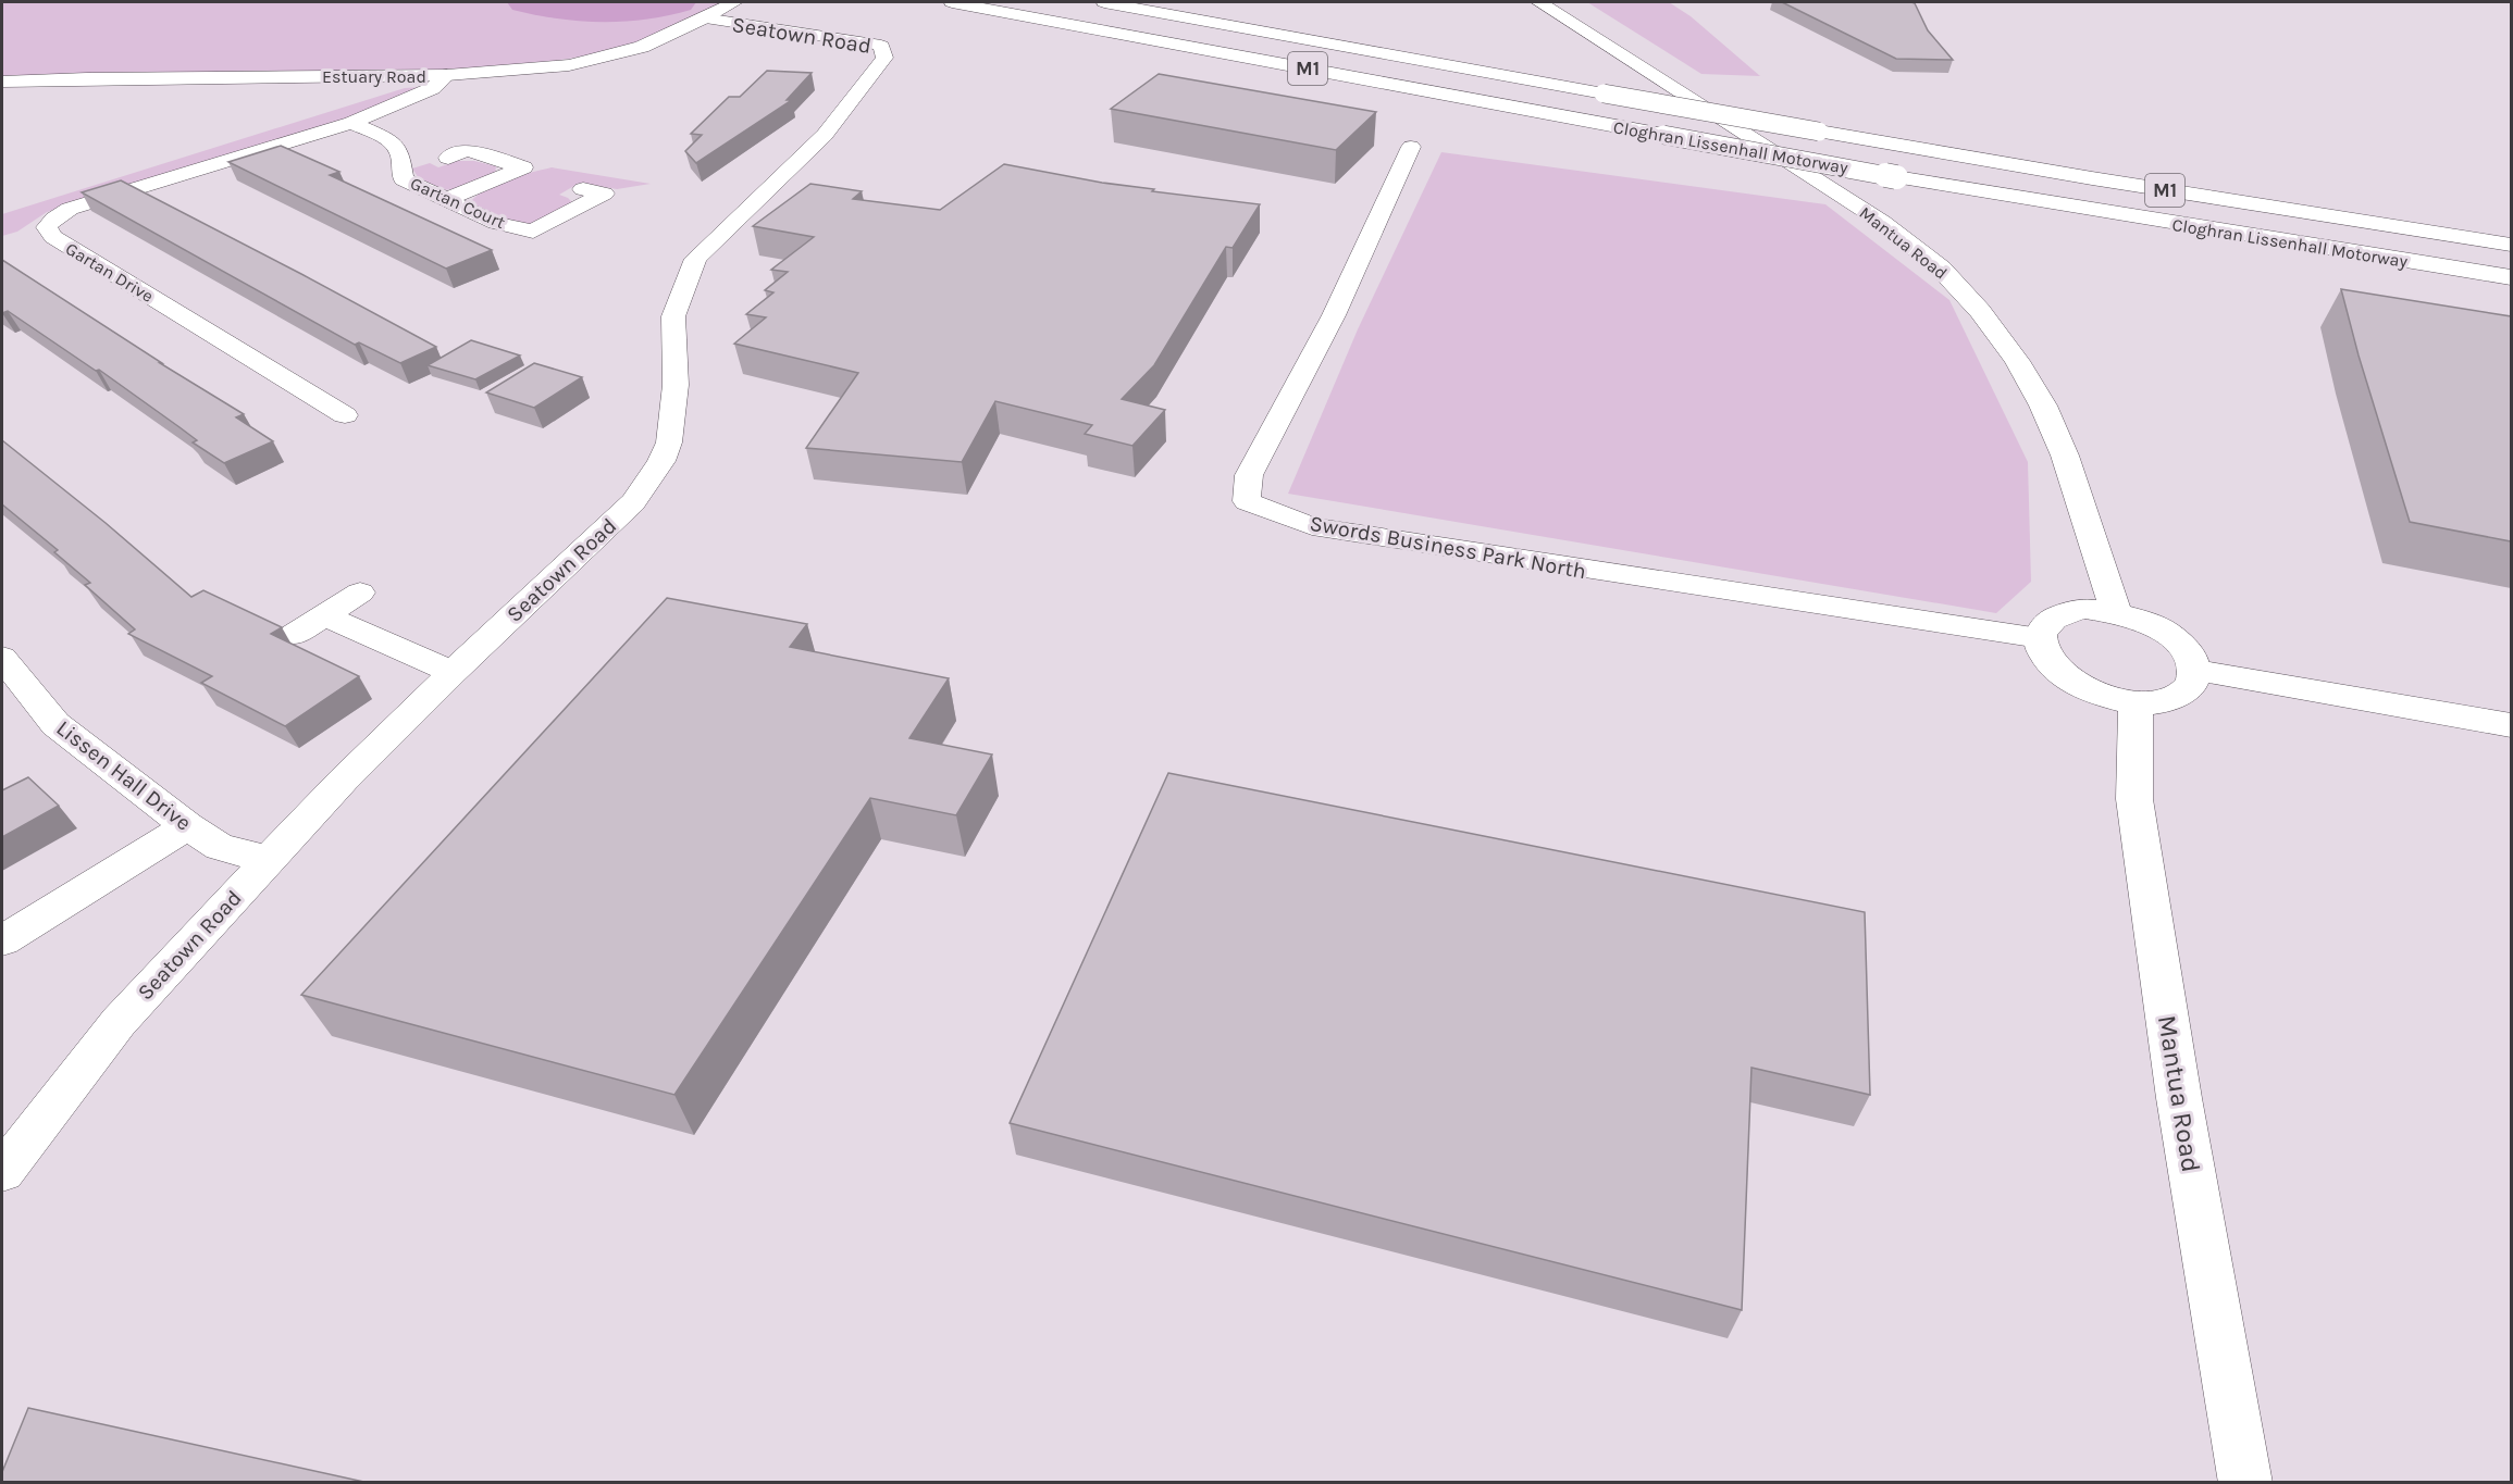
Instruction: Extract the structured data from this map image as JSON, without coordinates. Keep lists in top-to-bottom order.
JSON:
{
  "streets": {
    "main road": [
      "M1",
      "Estuary Road",
      "Cloghran Lissenhall Motorway",
      "Mantua Road"
    ],
    "street": [
      "Seatown Road",
      "Gartan Court",
      "Gartan Drive",
      "Swords Business Park North",
      "Lissen Hall Drive"
    ]
  },
  "crossings": [
    ["Seatown Road", "Estuary Road"],
    ["Seatown Road", "Lissen Hall Drive"],
    ["Estuary Road", "Gartan Drive"],
    ["Gartan Court", "Gartan Drive"]
  ]
}
